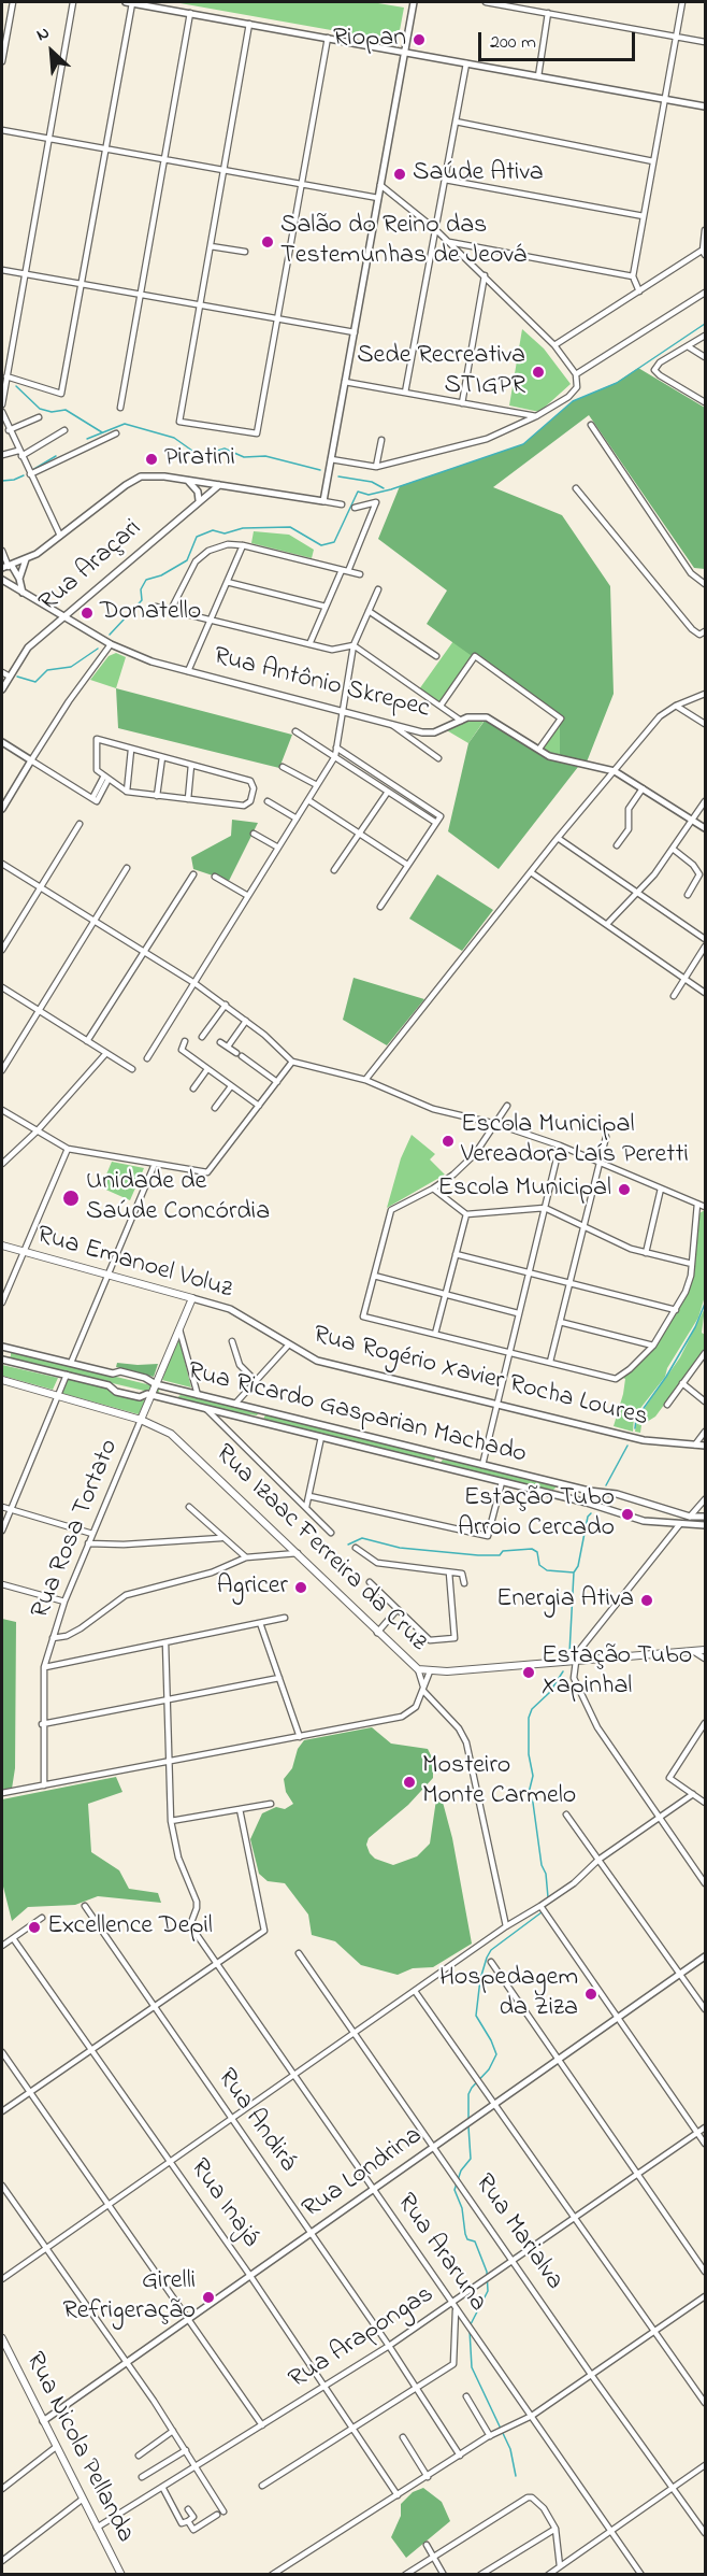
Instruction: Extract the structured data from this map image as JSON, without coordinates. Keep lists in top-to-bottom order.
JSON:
{
  "streets": {
    "main road": [
      "Rua Emanoel Voluz",
      "Rua Rosa Tortato",
      "Rua Izaac Ferreira da Cruz",
      "Rua Nicola Pellanda"
    ],
    "street": [
      "Rua Araçari",
      "Rua Antônio Skrepec",
      "Rua Rogério Xavier Rocha Loures",
      "Rua Ricardo Gasparian Machado",
      "Rua Andirá",
      "Rua Londrina",
      "Rua Inajá",
      "Rua Marialva",
      "Rua Araruna",
      "Rua Arapongas"
    ]
  },
  "crossings": [
    ["Rua Araçari", "Rua Antônio Skrepec"],
    ["Rua Emanoel Voluz", "Rua Rogério Xavier Rocha Loures"],
    ["Rua Emanoel Voluz", "Rua Rosa Tortato"],
    ["Rua Rogério Xavier Rocha Loures", "Rua Ricardo Gasparian Machado"],
    ["Rua Ricardo Gasparian Machado", "Rua Rosa Tortato"],
    ["Rua Rosa Tortato", "Rua Izaac Ferreira da Cruz"],
    ["Rua Andirá", "Rua Londrina"],
    ["Rua Andirá", "Rua Arapongas"],
    ["Rua Londrina", "Rua Inajá"],
    ["Rua Londrina", "Rua Marialva"],
    ["Rua Londrina", "Rua Araruna"],
    ["Rua Londrina", "Rua Nicola Pellanda"],
    ["Rua Inajá", "Rua Arapongas"],
    ["Rua Marialva", "Rua Arapongas"],
    ["Rua Araruna", "Rua Arapongas"],
    ["Rua Arapongas", "Rua Nicola Pellanda"]
  ],
  "places": [
    "Riopan",
    "Saúde Ativa",
    "Salão do Reino das Testemunhas de Jeová",
    "Sede Recreativa STIGPR",
    "Piratini",
    "Donatello",
    "Escola Municipal Vereadora Laís Peretti",
    "Escola Municipal",
    "Unidade de Saúde Concórdia",
    "Estação Tubo Arroio Cercado",
    "Agricer",
    "Energia Ativa",
    "Estação Tubo Xapinhal",
    "Mosteiro Monte Carmelo",
    "Excellence Depil",
    "Hospedagem da Ziza",
    "Girelli Refrigeração"
  ],
  "scale_bar": "200 m",
  "north": "top left"
}
